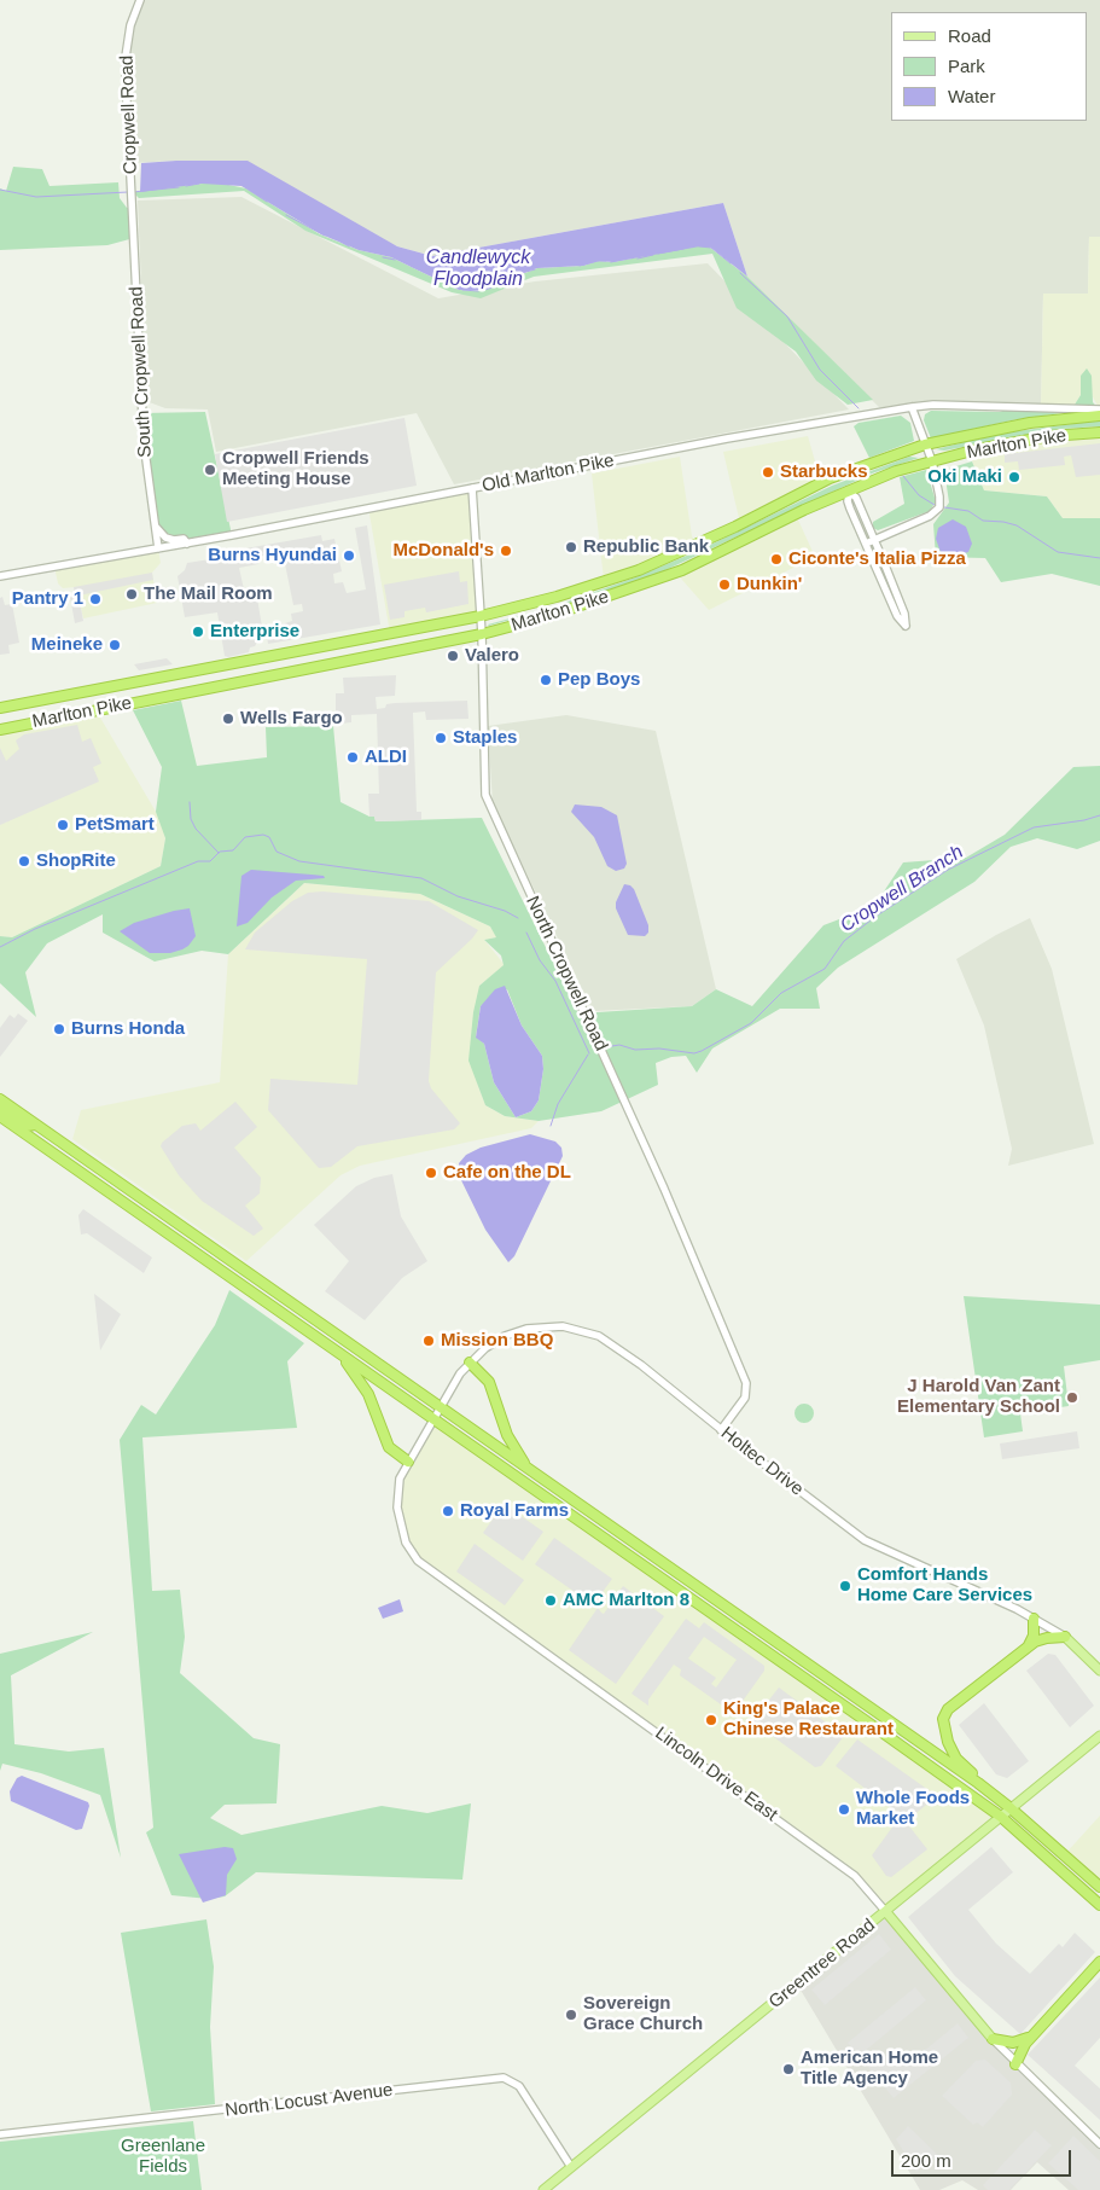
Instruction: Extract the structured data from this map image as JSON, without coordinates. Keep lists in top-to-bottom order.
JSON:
{
  "streets": {
    "highway": ["Marlton Pike"],
    "main road": ["Holtec Drive", "Lincoln Drive East", "Greentree Road"],
    "street": [
      "Cropwell Road",
      "South Cropwell Road",
      "Old Marlton Pike",
      "North Cropwell Road",
      "North Locust Avenue"
    ]
  },
  "crossings": [
    ["Cropwell Road", "South Cropwell Road"],
    ["South Cropwell Road", "Old Marlton Pike"],
    ["Marlton Pike", "North Cropwell Road"],
    ["Old Marlton Pike", "North Cropwell Road"],
    ["North Cropwell Road", "Holtec Drive"],
    ["Holtec Drive", "Lincoln Drive East"],
    ["Lincoln Drive East", "Greentree Road"],
    ["Greentree Road", "North Locust Avenue"]
  ],
  "water": ["Candlewyck Floodplain", "Cropwell Branch"],
  "parks": ["Greenlane Fields"],
  "places": [
    "Cropwell Friends Meeting House",
    "Starbucks",
    "Oki Maki",
    "Republic Bank",
    "McDonald's",
    "Burns Hyundai",
    "Ciconte's Italia Pizza",
    "Dunkin'",
    "The Mail Room",
    "Pantry 1",
    "Enterprise",
    "Meineke",
    "Valero",
    "Pep Boys",
    "Wells Fargo",
    "Staples",
    "ALDI",
    "PetSmart",
    "ShopRite",
    "Burns Honda",
    "Cafe on the DL",
    "Mission BBQ",
    "J Harold Van Zant Elementary School",
    "Royal Farms",
    "Comfort Hands Home Care Services",
    "AMC Marlton 8",
    "King's Palace Chinese Restaurant",
    "Whole Foods Market",
    "Sovereign Grace Church",
    "American Home Title Agency"
  ],
  "legend": ["Road", "Park", "Water"],
  "scale_bar": "200 m"
}
